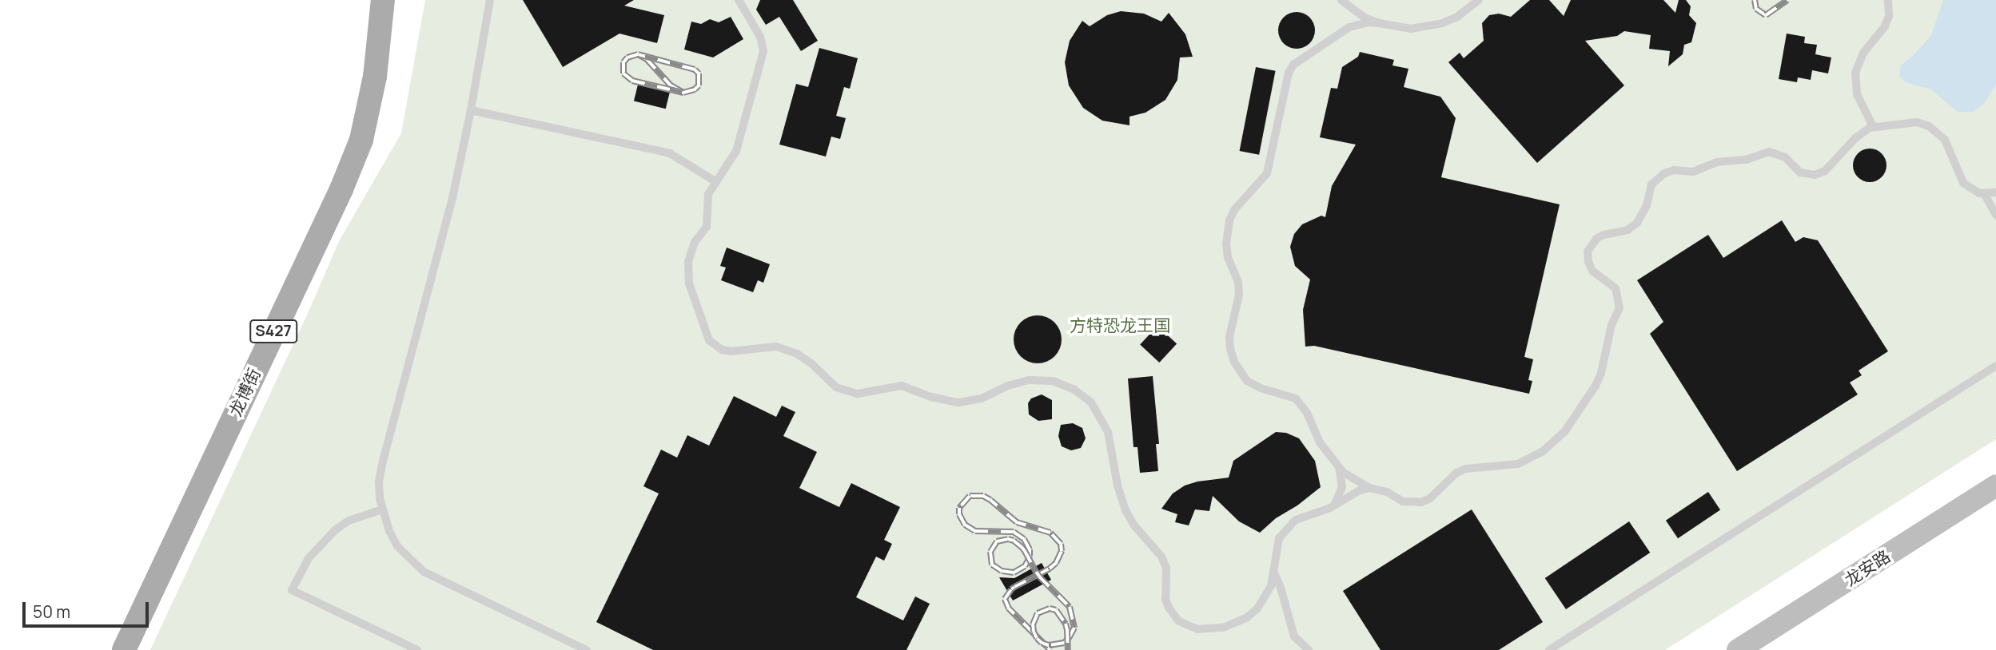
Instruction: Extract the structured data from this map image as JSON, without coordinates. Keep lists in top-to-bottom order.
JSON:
{
  "streets": {
    "main road": ["S427", "龙博街", "龙安路"]
  },
  "parks": ["方特恐龙王国"],
  "scale_bar": "50 m"
}
